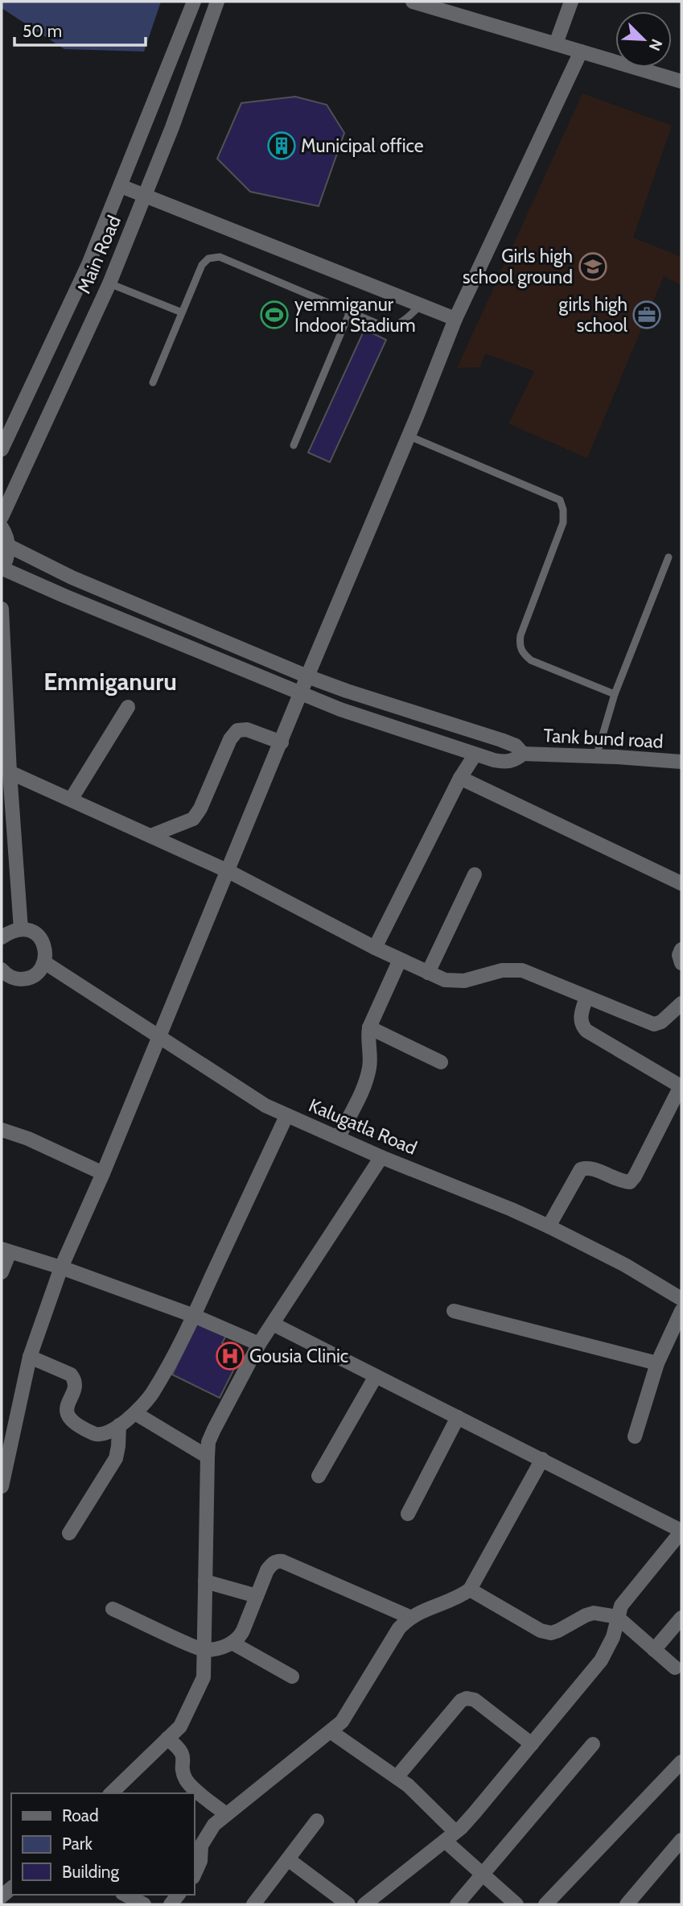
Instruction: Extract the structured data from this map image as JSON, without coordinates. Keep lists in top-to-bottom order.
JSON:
{
  "streets": {
    "street": ["Main Road", "Tank bund road", "Kalugatla Road"]
  },
  "districts": ["Emmiganuru"],
  "places": {
    "building": ["Municipal office"],
    "school or university": ["Girls high school ground"],
    "sports": ["yemmiganur Indoor Stadium"],
    "office": ["girls high school"],
    "hospital": ["Gousia Clinic"]
  },
  "legend": ["Road", "Park", "Building"],
  "scale_bar": "50 m",
  "north": "bottom right"
}
